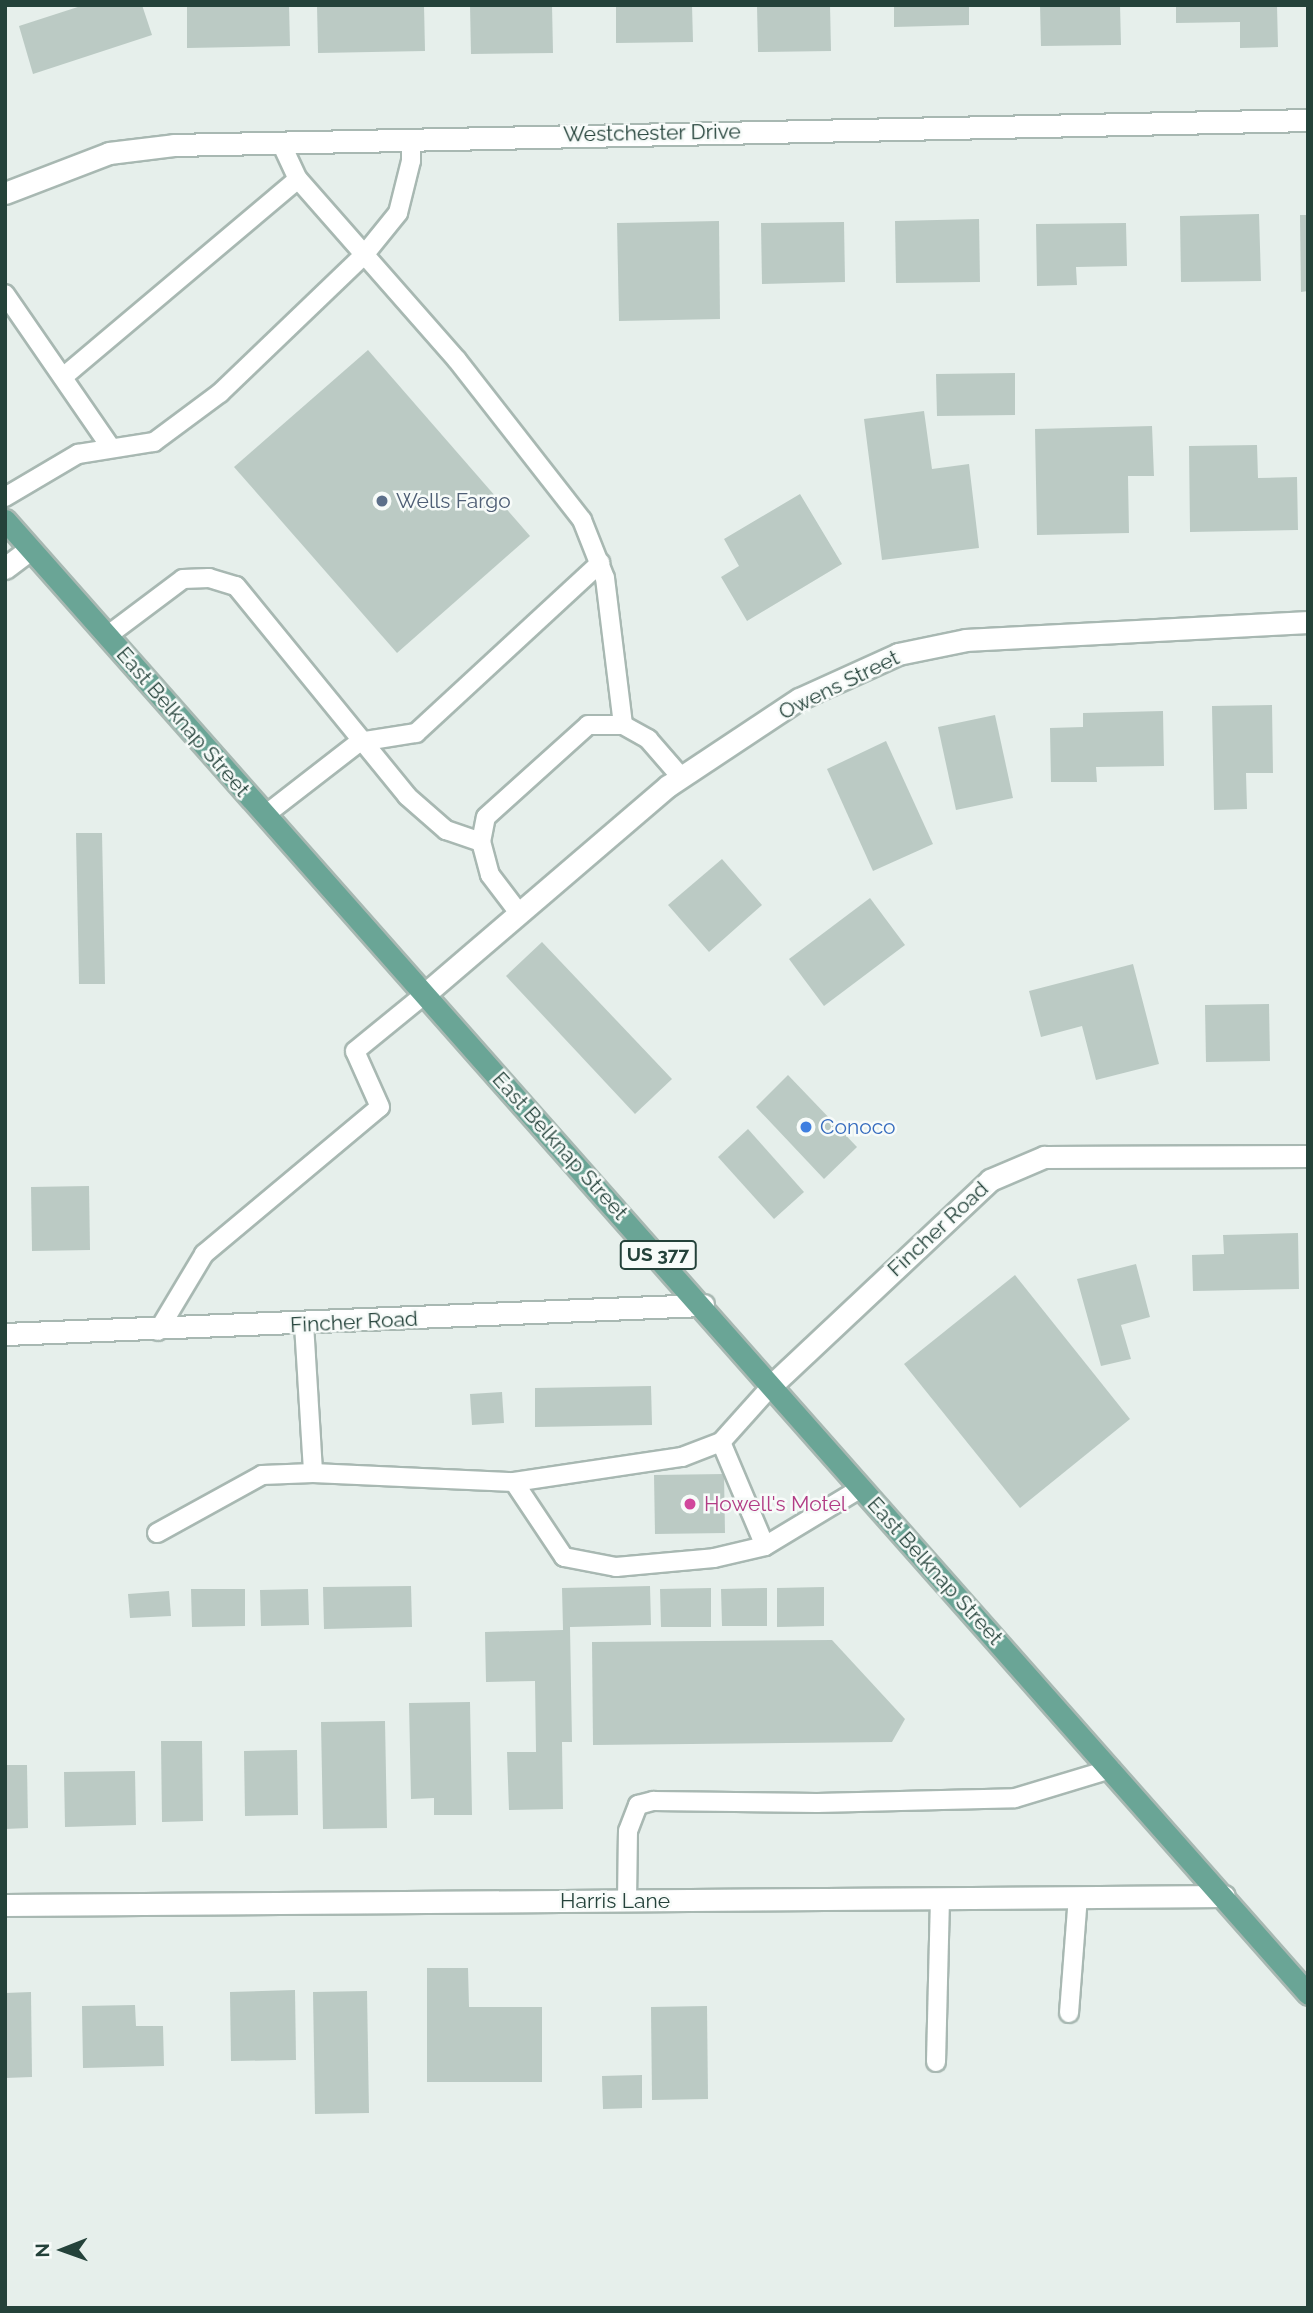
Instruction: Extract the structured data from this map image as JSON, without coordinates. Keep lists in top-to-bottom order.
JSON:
{
  "streets": {
    "main road": ["East Belknap Street", "US 377"],
    "street": [
      "Westchester Drive",
      "Owens Street",
      "Fincher Road",
      "Harris Lane"
    ]
  },
  "crossings": [
    ["Owens Street", "East Belknap Street"],
    ["East Belknap Street", "Fincher Road"],
    ["East Belknap Street", "Harris Lane"]
  ],
  "places": ["Wells Fargo", "Conoco", "Howell's Motel"],
  "north": "left"
}
